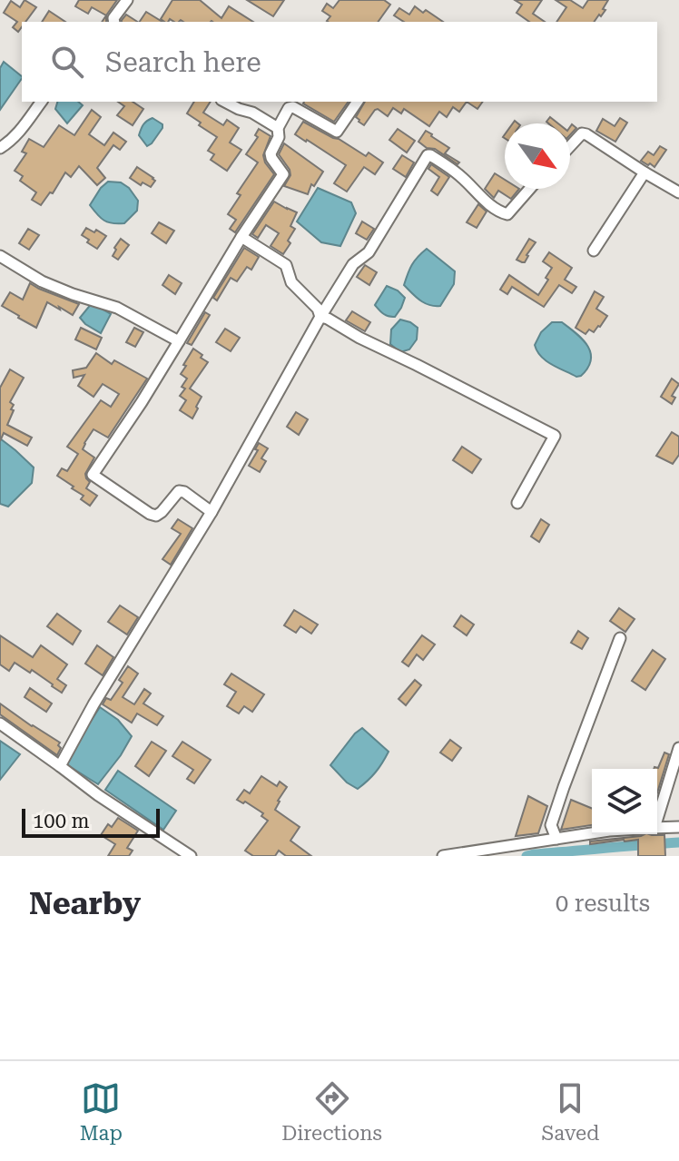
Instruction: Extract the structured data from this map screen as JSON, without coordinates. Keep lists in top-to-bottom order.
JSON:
{
  "scale_bar": "100 m",
  "north": "bottom right",
  "page": {
    "search": "Search here",
    "scale": "100 m",
    "heading": ["Nearby", "0 results"],
    "nav": ["Map", "Directions", "Saved"]
  }
}
